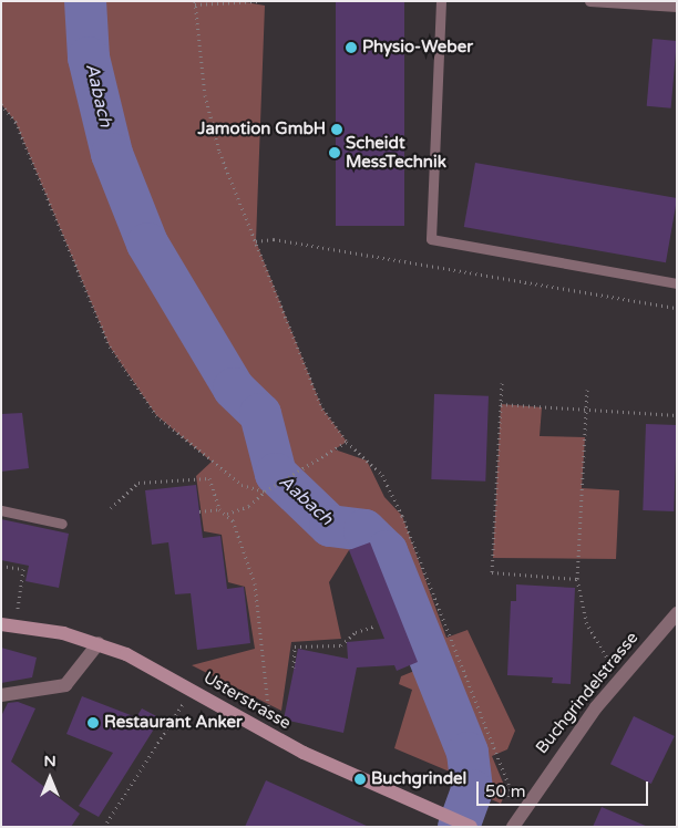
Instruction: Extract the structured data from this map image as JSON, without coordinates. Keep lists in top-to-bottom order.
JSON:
{
  "streets": {
    "main road": ["Usterstrasse"],
    "street": ["Buchgrindelstrasse"]
  },
  "water": ["Aabach"],
  "places": [
    "Physio-Weber",
    "Jamotion GmbH",
    "Scheidt MessTechnik",
    "Restaurant Anker",
    "Buchgrindel"
  ],
  "scale_bar": "50 m",
  "north": "top"
}
